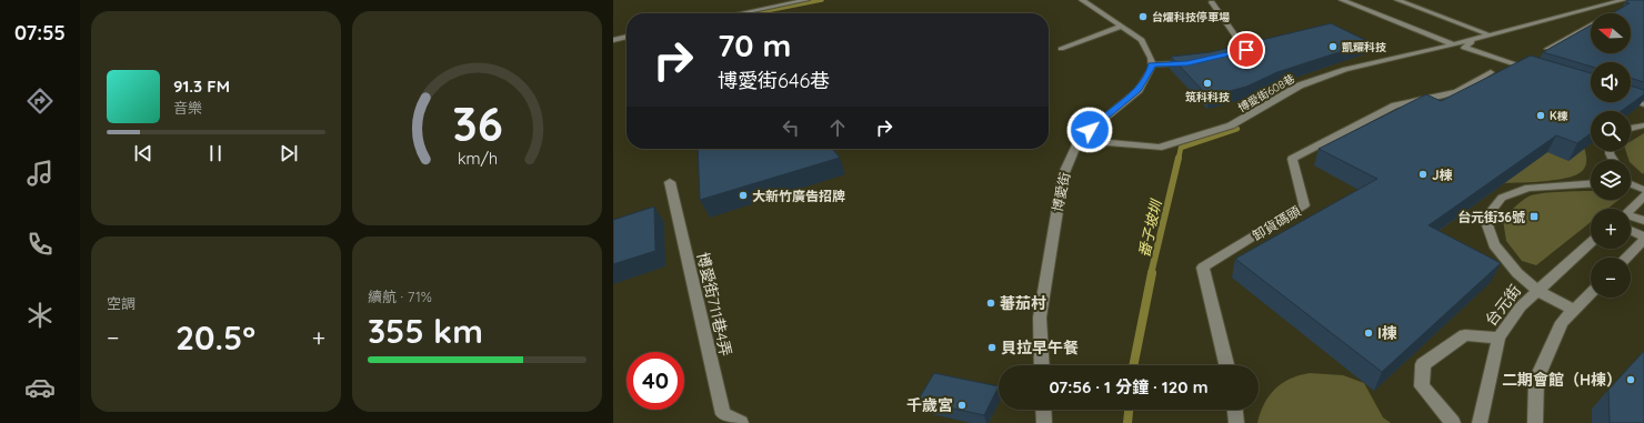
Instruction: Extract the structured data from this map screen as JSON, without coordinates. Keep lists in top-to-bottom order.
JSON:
{
  "streets": {
    "street": [
      "博愛街608巷",
      "博愛街",
      "卸貨碼頭",
      "博愛街711巷4弄",
      "台元街"
    ]
  },
  "crossings": [
    ["博愛街608巷", "博愛街"]
  ],
  "water": ["番子坡圳"],
  "places": {
    "other": [
      "台燿科技停車場",
      "凱耀科技",
      "筑科科技",
      "K棟",
      "J棟",
      "大新竹廣告招牌",
      "蕃茄村",
      "I棟",
      "貝拉早午餐",
      "二期會館（H棟）",
      "千歲宮"
    ],
    "transit": ["台元街36號"]
  },
  "north": "left",
  "page": {
    "tabs": "07:55",
    "map_buttons": ["+", "−"],
    "turn": ["70 m", "博愛街646巷"],
    "song": ["91.3 FM", "音樂"],
    "tile": [
      "空調",
      ["續航 · 71%", "355 km"]
    ],
    "heat": ["−", "20.5°", "+"],
    "limit": "40",
    "trip": "07:56 · 1 分鐘 · 120 m",
    "gauge": ["36", "km/h"]
  }
}
